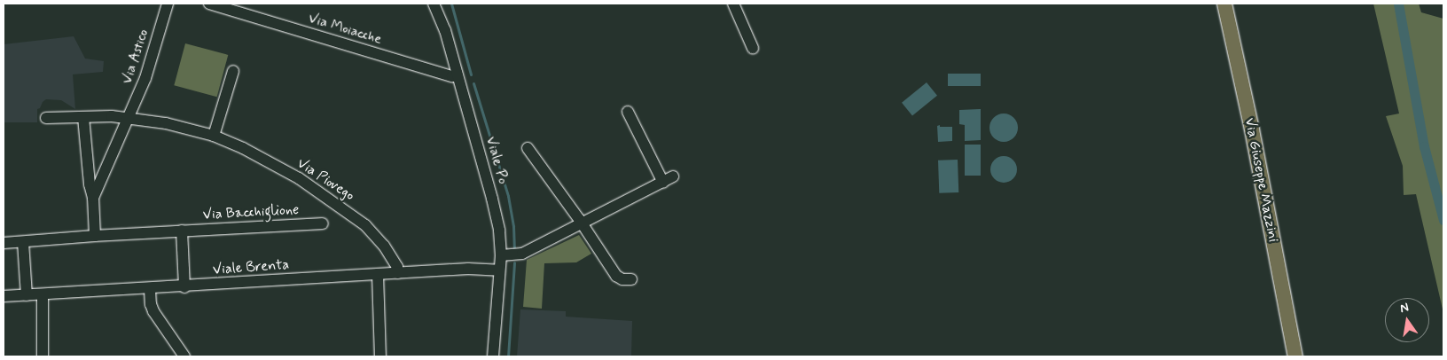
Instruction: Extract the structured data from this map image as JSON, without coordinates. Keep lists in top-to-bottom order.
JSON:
{
  "streets": {
    "main road": ["Via Giuseppe Mazzini"],
    "street": [
      "Via Moiacche",
      "Via Astico",
      "Viale Po",
      "Via Piovego",
      "Via Bacchiglione",
      "Viale Brenta"
    ]
  },
  "crossings": [
    ["Via Moiacche", "Viale Po"],
    ["Via Astico", "Via Piovego"],
    ["Viale Po", "Viale Brenta"],
    ["Via Piovego", "Viale Brenta"]
  ],
  "north": "top"
}
